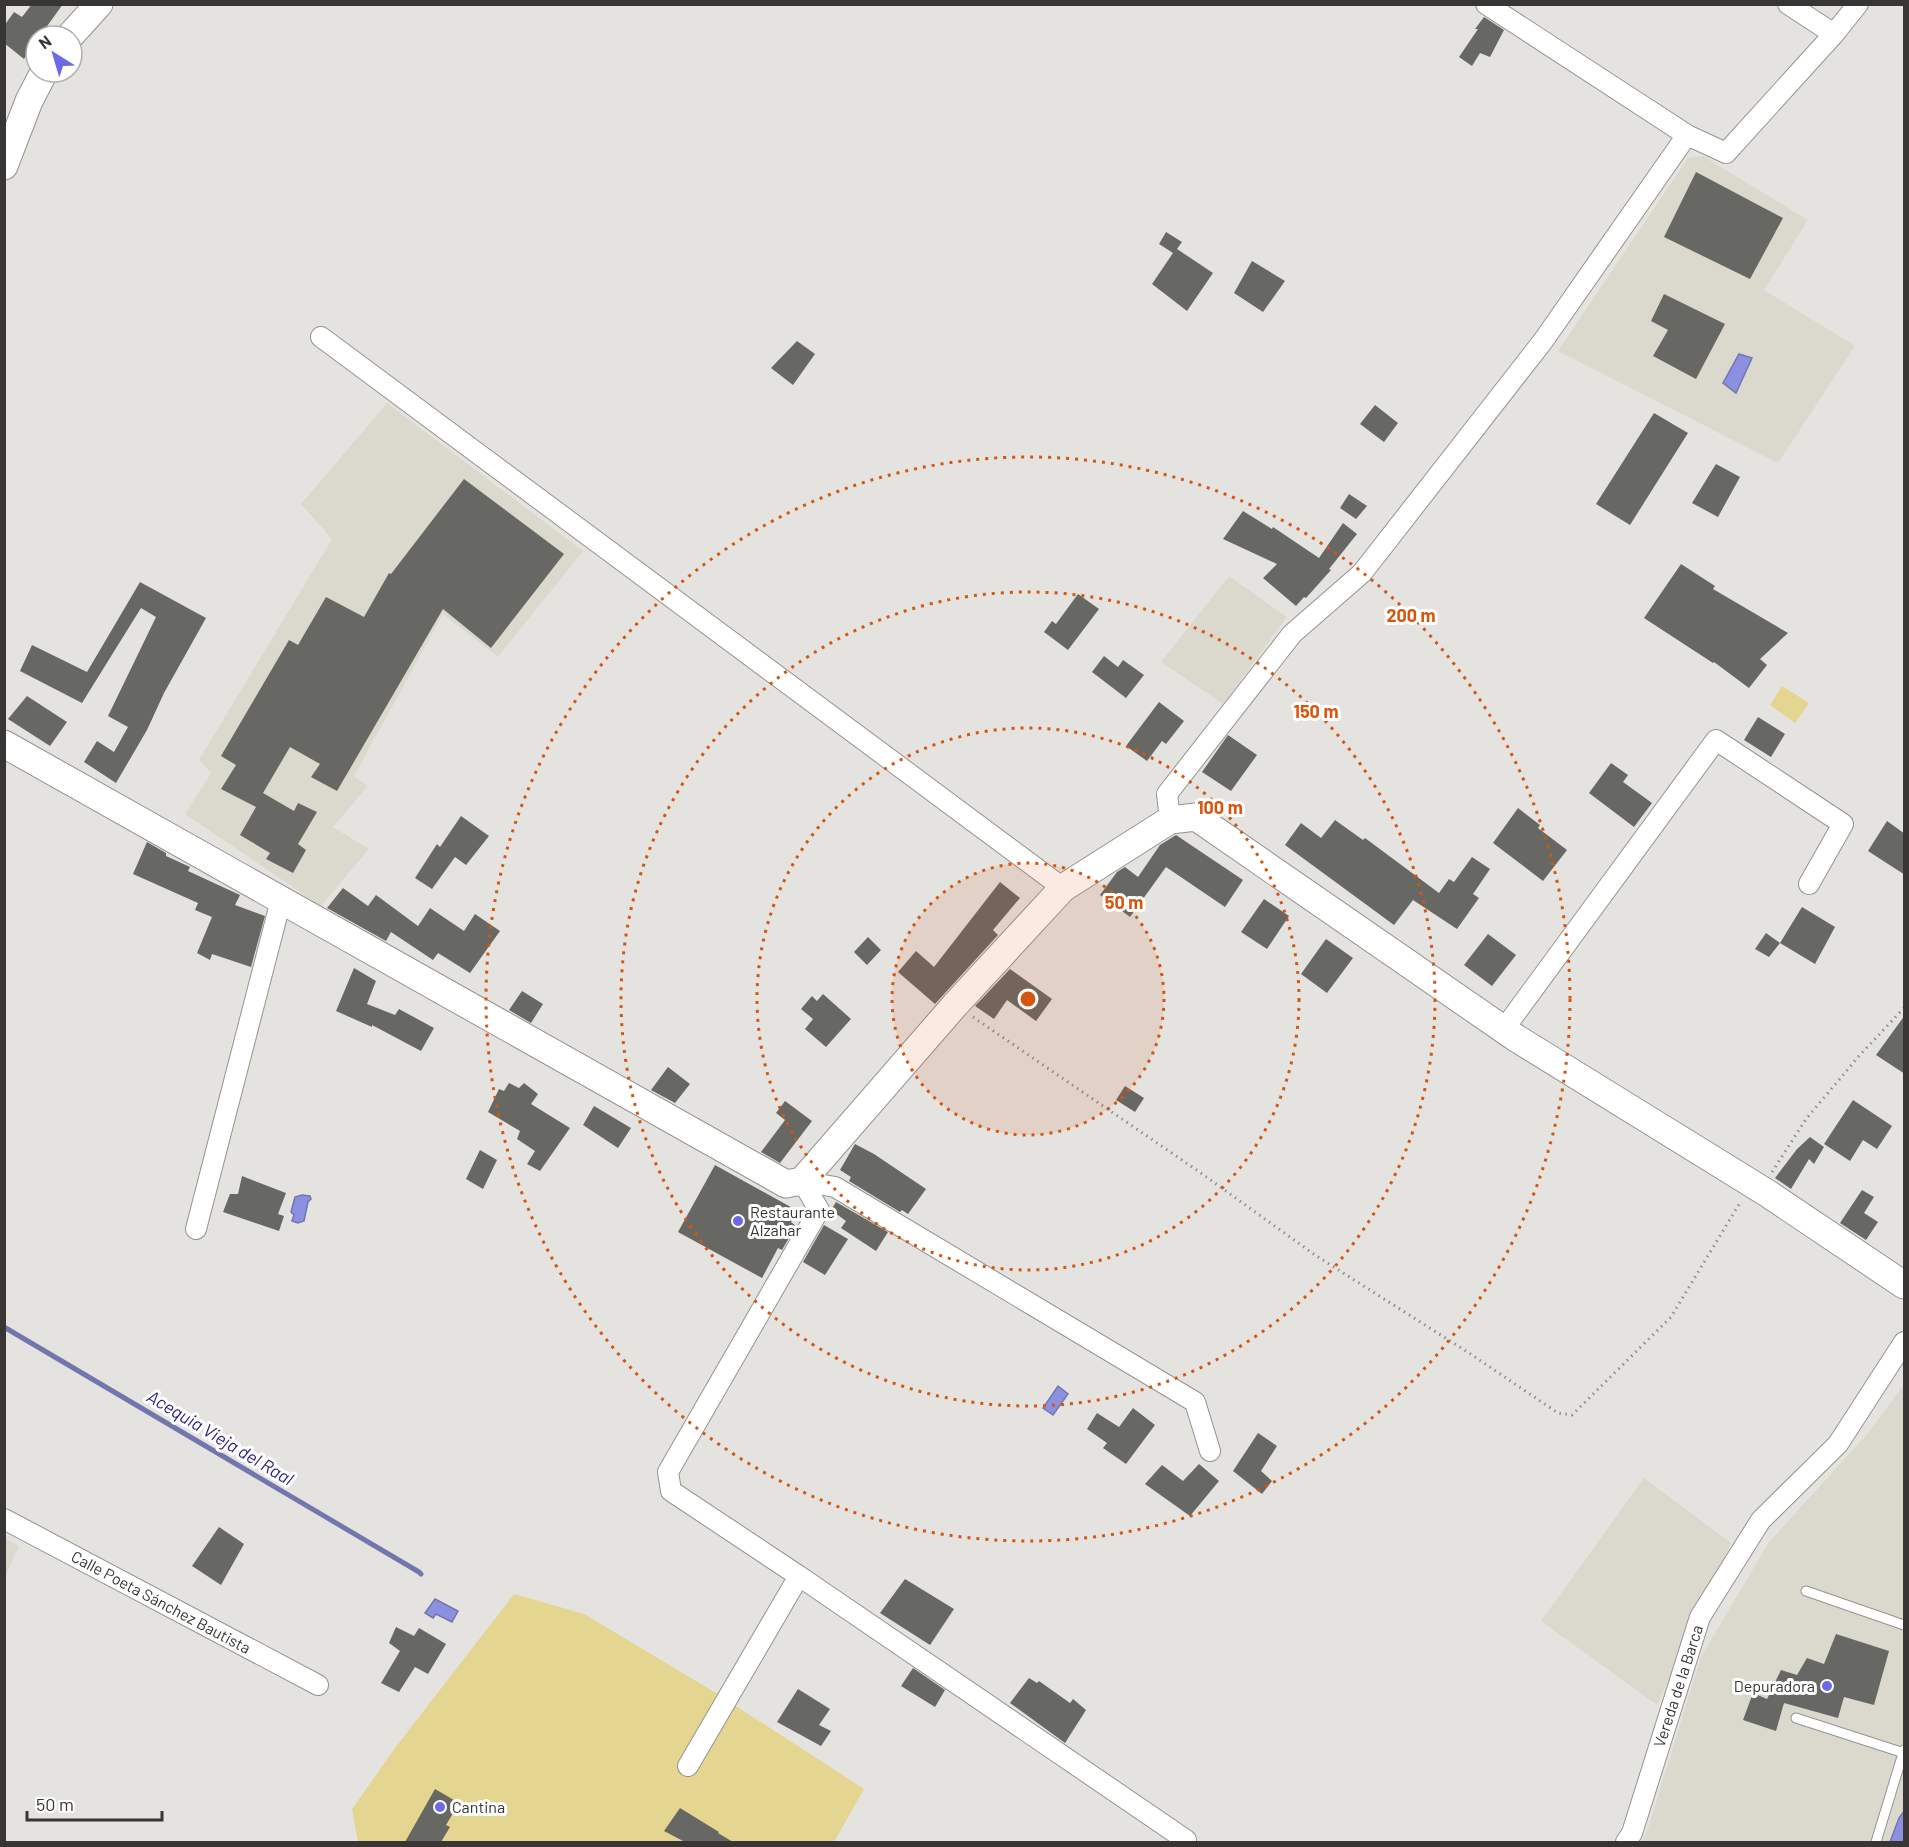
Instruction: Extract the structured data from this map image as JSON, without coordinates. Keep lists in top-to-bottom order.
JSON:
{
  "streets": {
    "street": ["Calle Poeta Sánchez Bautista", "Vereda de la Barca"]
  },
  "water": ["Acequia Vieja del Raal"],
  "places": ["Restaurante Alzahar", "Depuradora", "Cantina"],
  "scale_bar": "50 m",
  "north": "top left",
  "rings": [
    "200 m",
    "150 m",
    "100 m",
    "50 m"
  ]
}
